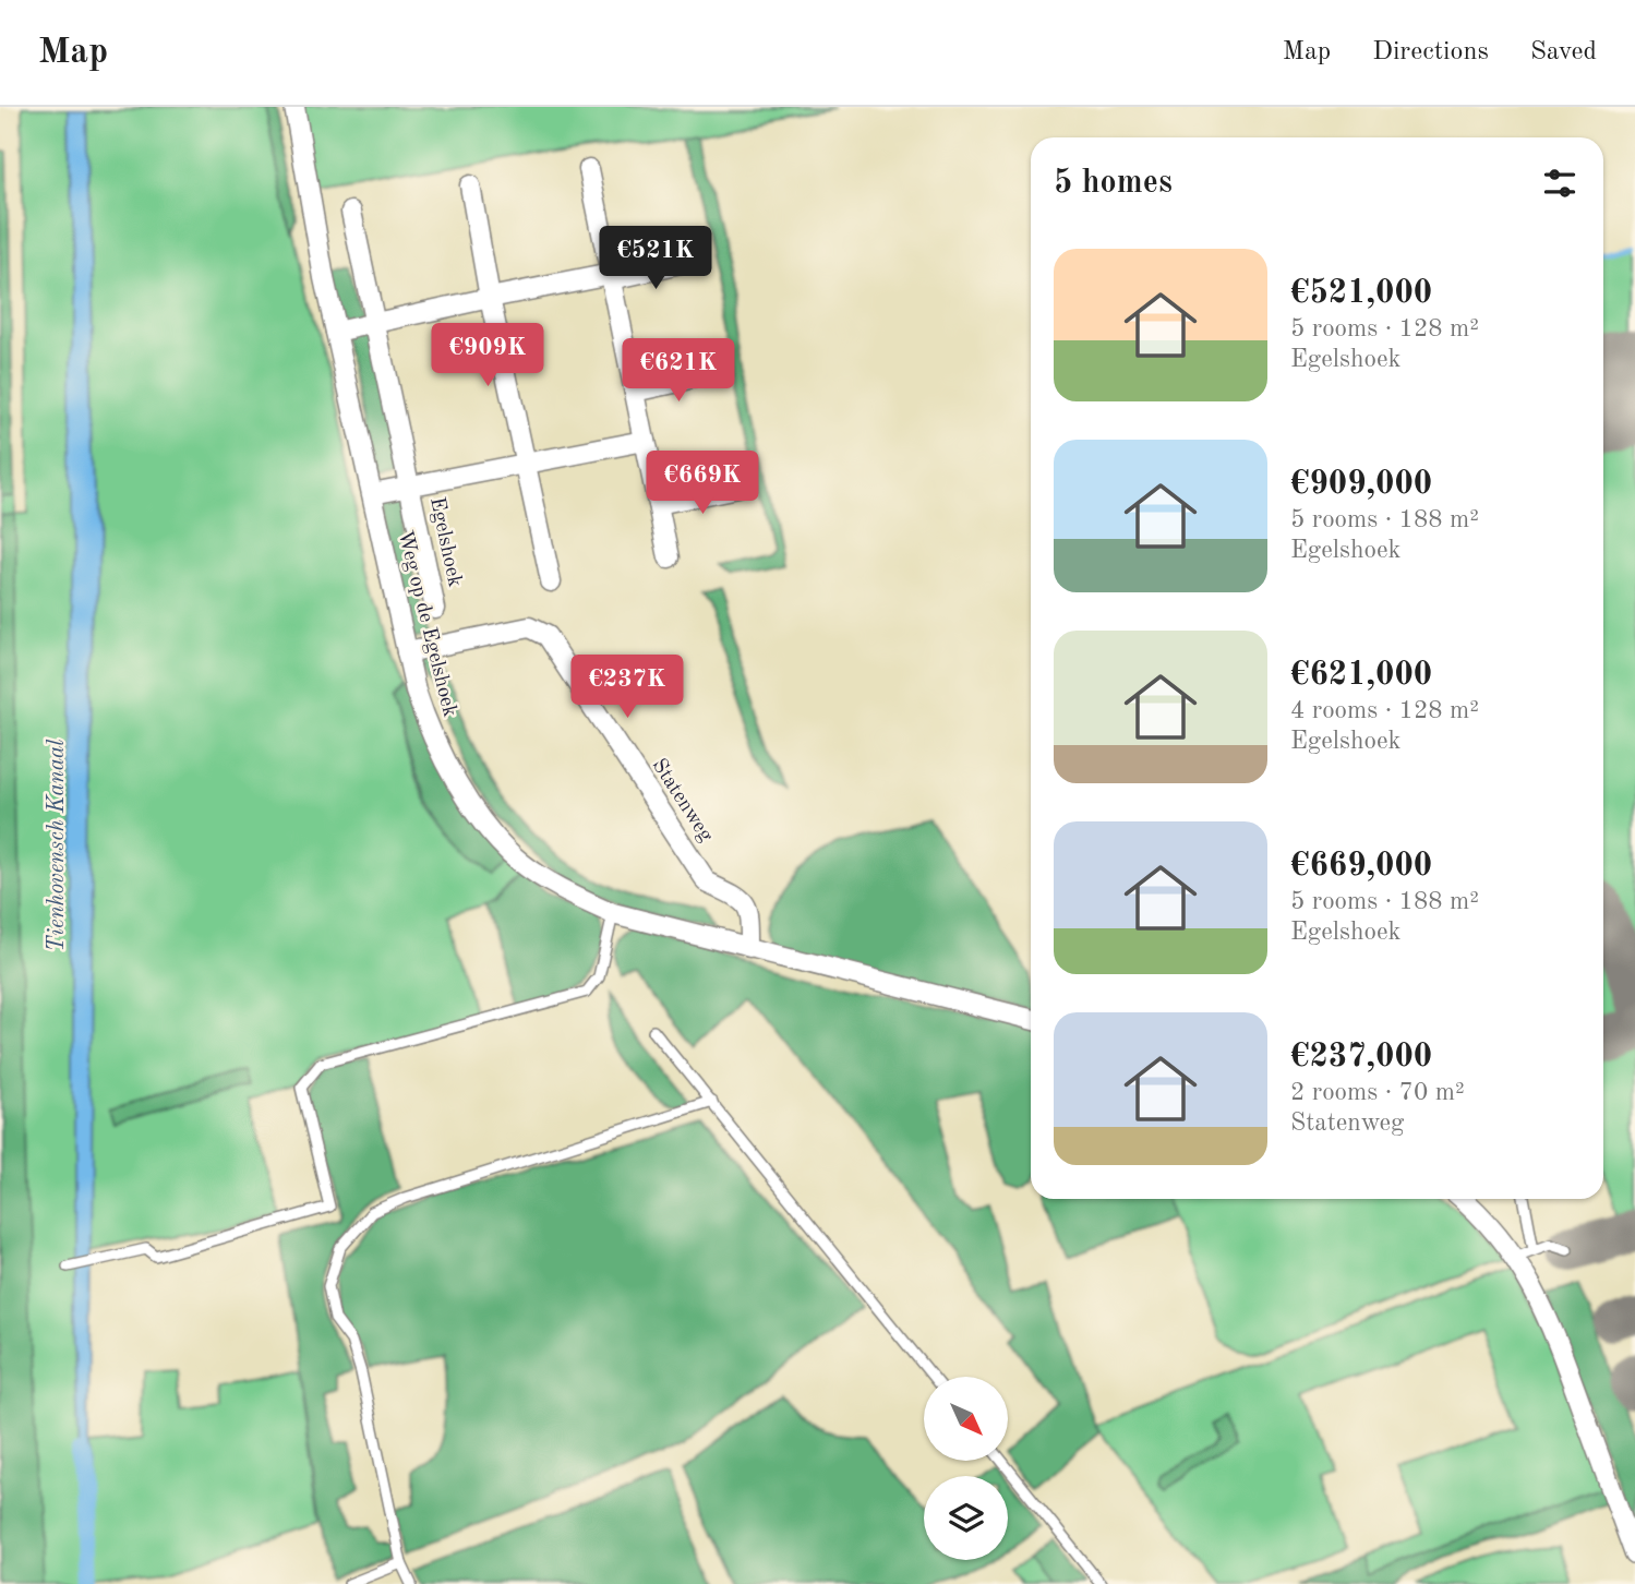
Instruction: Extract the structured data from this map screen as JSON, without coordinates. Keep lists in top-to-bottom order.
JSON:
{
  "streets": {
    "street": ["Egelshoek", "Weg op de Egelshoek", "Statenweg"]
  },
  "crossings": [
    ["Egelshoek", "Weg op de Egelshoek"],
    ["Weg op de Egelshoek", "Statenweg"]
  ],
  "water": ["Tienhovensch Kanaal"],
  "north": "bottom right",
  "page": {
    "header": "Map",
    "nav": ["Map", "Directions", "Saved"],
    "heading": "5 homes",
    "price": [
      "€521K",
      "€909K",
      "€621K",
      "€669K",
      "€237K"
    ],
    "list": [
      {
        "name": "€521,000",
        "note": "5 rooms · 128 m² · Egelshoek"
      },
      {
        "name": "€909,000",
        "note": "5 rooms · 188 m² · Egelshoek"
      },
      {
        "name": "€621,000",
        "note": "4 rooms · 128 m² · Egelshoek"
      },
      {
        "name": "€669,000",
        "note": "5 rooms · 188 m² · Egelshoek"
      },
      {
        "name": "€237,000",
        "note": "2 rooms · 70 m² · Statenweg"
      }
    ]
  }
}
